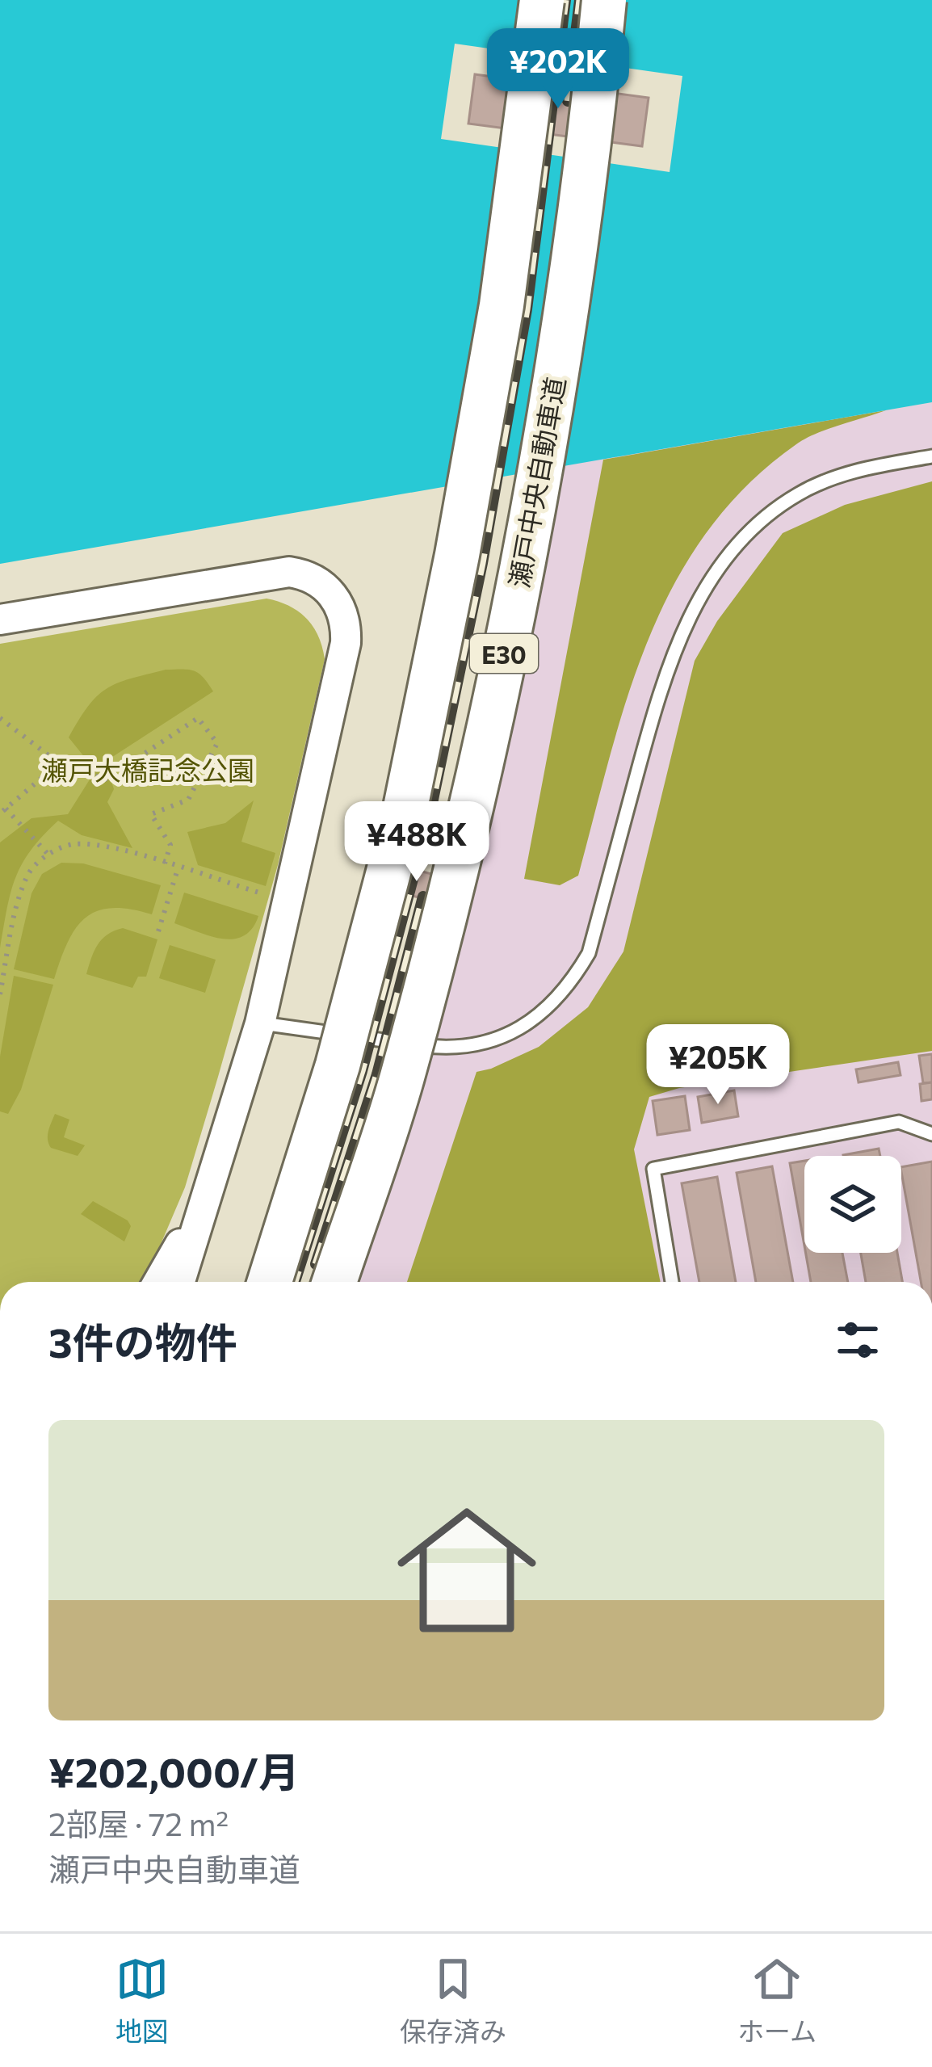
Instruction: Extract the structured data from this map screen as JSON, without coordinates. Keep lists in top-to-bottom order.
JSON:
{
  "streets": {
    "highway": ["瀬戸中央自動車道", "E30"]
  },
  "parks": ["瀬戸大橋記念公園"],
  "page": {
    "price": ["¥202K", "¥488K", "¥205K"],
    "heading": "3件の物件",
    "list": [
      {
        "name": "¥202,000/月",
        "note": "2部屋 · 72 m² · 瀬戸中央自動車道"
      }
    ],
    "tabs": ["地図", "保存済み", "ホーム"]
  }
}
